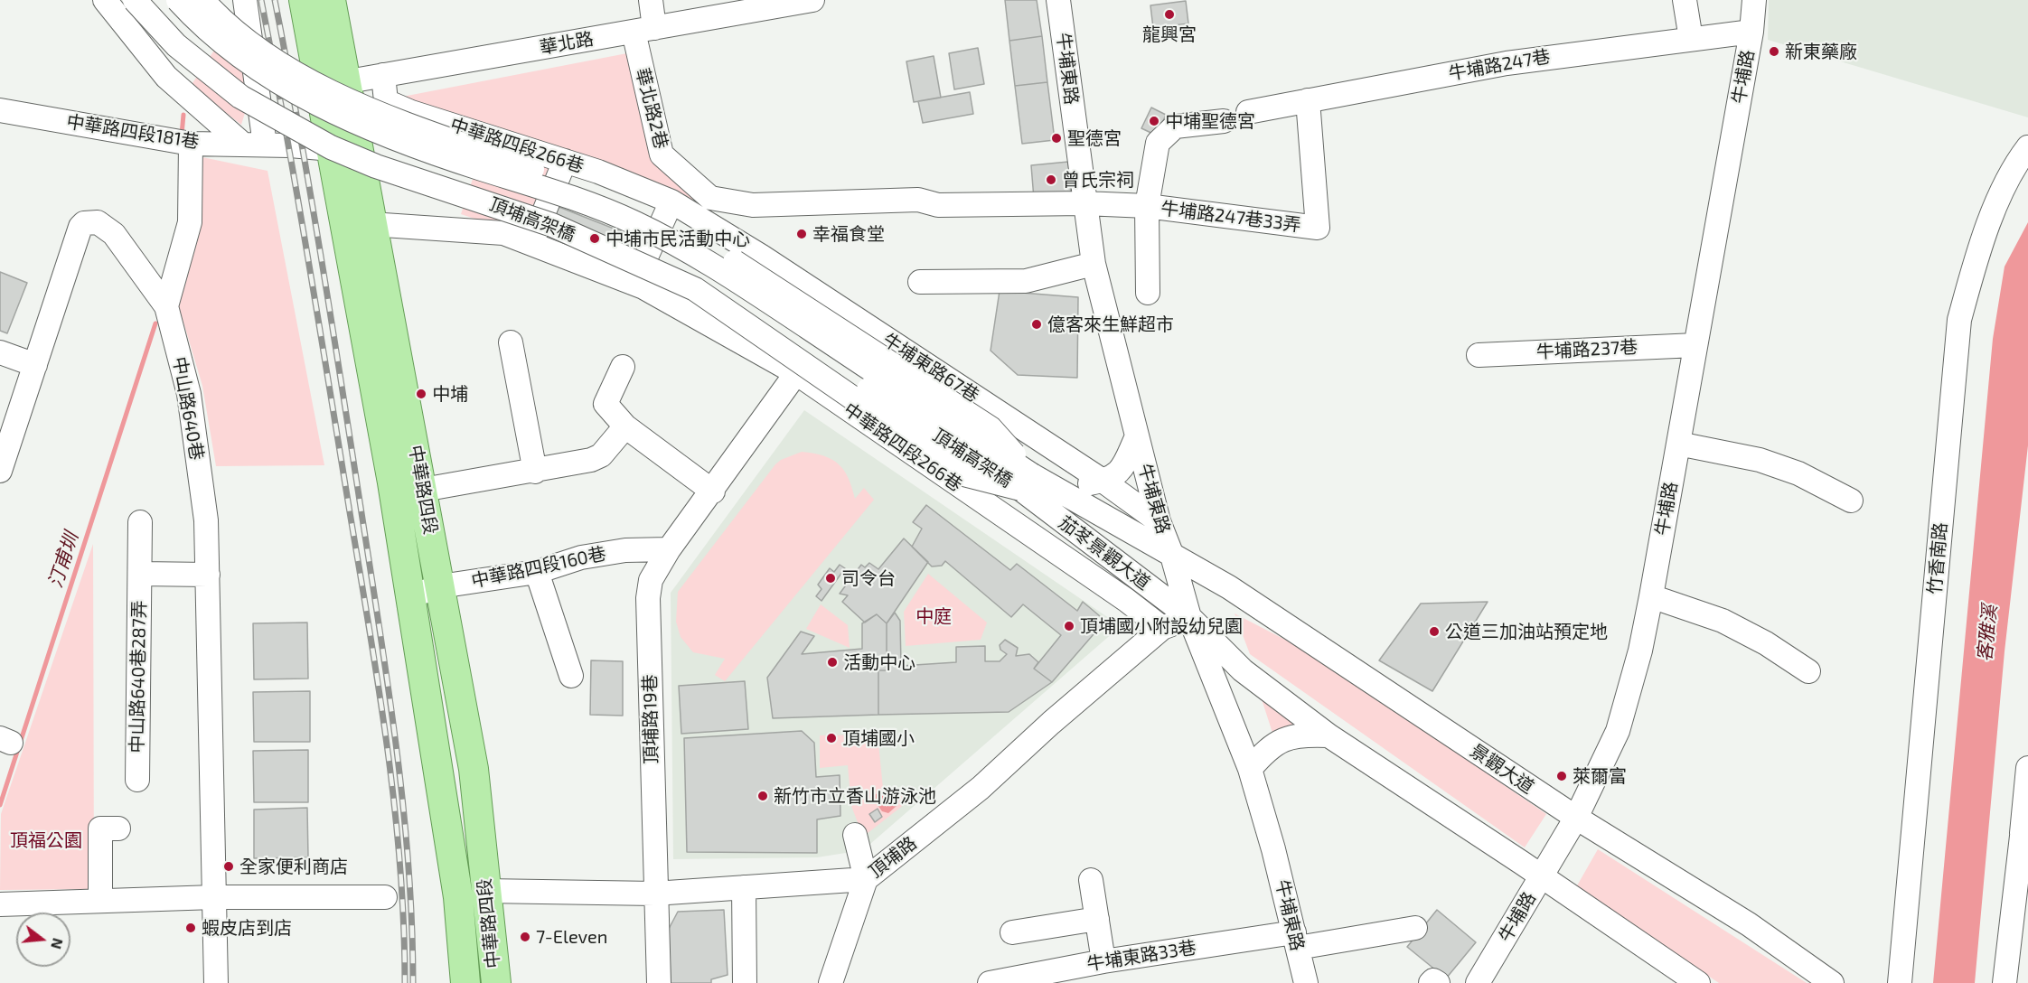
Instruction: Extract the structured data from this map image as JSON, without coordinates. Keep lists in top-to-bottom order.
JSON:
{
  "streets": {
    "main road": ["中華路四段"],
    "street": [
      "華北路",
      "牛埔路247巷",
      "牛埔東路",
      "牛埔路",
      "華北路2巷",
      "中華路四段181巷",
      "中華路四段266巷",
      "牛埔路247巷33弄",
      "頂埔高架橋",
      "牛埔路237巷",
      "牛埔東路67巷",
      "中山路640巷",
      "茄苳景觀大道",
      "竹香南路",
      "中華路四段160巷",
      "中山路640巷287弄",
      "頂埔路19巷",
      "景觀大道",
      "頂埔路",
      "牛埔東路33巷"
    ]
  },
  "crossings": [
    ["華北路", "華北路2巷"],
    ["華北路", "中華路四段266巷"],
    ["華北路", "中華路四段"],
    ["牛埔路247巷", "牛埔路"],
    ["牛埔路247巷", "牛埔路247巷33弄"],
    ["牛埔東路", "牛埔東路67巷"],
    ["牛埔東路", "茄苳景觀大道"],
    ["牛埔東路", "景觀大道"],
    ["牛埔東路", "頂埔路"],
    ["牛埔東路", "牛埔東路33巷"],
    ["牛埔路", "牛埔路237巷"],
    ["牛埔路", "景觀大道"],
    ["中華路四段181巷", "中華路四段"],
    ["中華路四段266巷", "牛埔東路67巷"],
    ["中華路四段266巷", "中華路四段"],
    ["中華路四段266巷", "頂埔路19巷"],
    ["中華路四段266巷", "頂埔路"],
    ["頂埔高架橋", "茄苳景觀大道"],
    ["中山路640巷", "中山路640巷287弄"],
    ["中華路四段", "中華路四段160巷"],
    ["中華路四段", "頂埔路"],
    ["茄苳景觀大道", "景觀大道"],
    ["茄苳景觀大道", "頂埔路"],
    ["中華路四段160巷", "頂埔路19巷"],
    ["頂埔路19巷", "頂埔路"]
  ],
  "water": ["汀甫圳", "客雅溪"],
  "parks": ["中庭", "頂福公園"],
  "places": [
    "龍興宮",
    "新東藥廠",
    "中埔聖德宮",
    "聖德宮",
    "曾氏宗祠",
    "幸福食堂",
    "中埔市民活動中心",
    "億客來生鮮超市",
    "中埔",
    "司令台",
    "頂埔國小附設幼兒園",
    "公道三加油站預定地",
    "活動中心",
    "頂埔國小",
    "萊爾富",
    "新竹市立香山游泳池",
    "全家便利商店",
    "蝦皮店到店",
    "7-Eleven"
  ],
  "north": "right"
}
